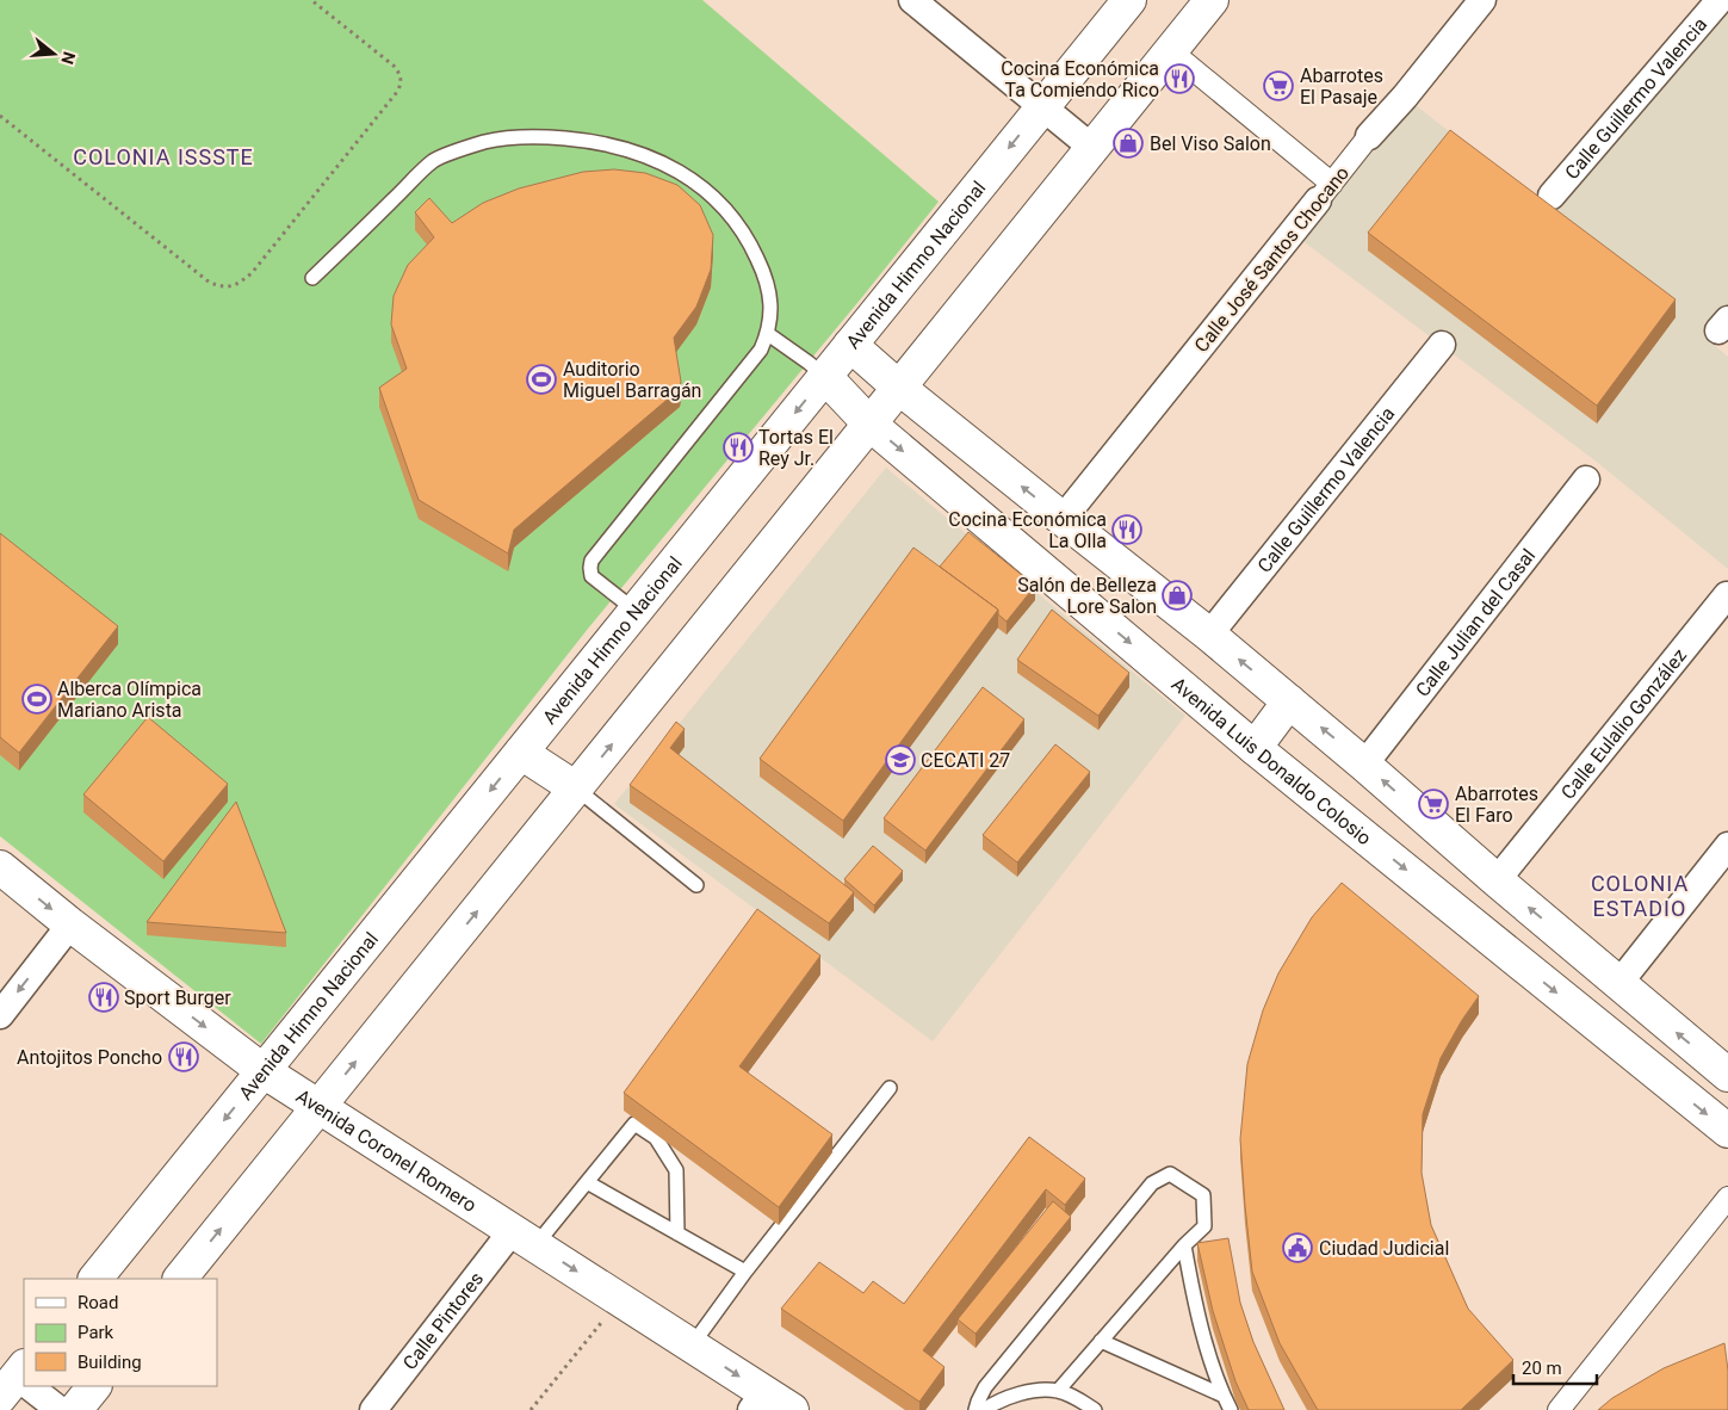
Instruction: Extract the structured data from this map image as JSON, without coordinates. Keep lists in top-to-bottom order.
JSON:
{
  "streets": {
    "main road": ["Avenida Himno Nacional", "Avenida Luis Donaldo Colosio", "Avenida Coronel Romero"],
    "street": [
      "Calle Guillermo Valencia",
      "Calle José Santos Chocano",
      "Calle Julian del Casal",
      "Calle Eulalio González",
      "Calle Pintores"
    ]
  },
  "crossings": [
    ["Avenida Himno Nacional", "Avenida Luis Donaldo Colosio"],
    ["Avenida Himno Nacional", "Avenida Coronel Romero"],
    ["Avenida Coronel Romero", "Calle Pintores"]
  ],
  "one_way": ["Avenida Coronel Romero"],
  "districts": ["COLONIA ISSSTE", "COLONIA ESTADIO"],
  "places": {
    "restaurant": [
      "Cocina Económica Ta Comiendo Rico",
      "Tortas El Rey Jr.",
      "Cocina Económica La Olla",
      "Sport Burger",
      "Antojitos Poncho"
    ],
    "supermarket": ["Abarrotes El Pasaje", "Abarrotes El Faro"],
    "shop": ["Bel Viso Salon", "Salón de Belleza Lore Salon"],
    "sports": ["Auditorio Miguel Barragán", "Alberca Olímpica Mariano Arista"],
    "school or university": ["CECATI 27"],
    "public building": ["Ciudad Judicial"]
  },
  "legend": ["Road", "Park", "Building"],
  "scale_bar": "20 m",
  "north": "right"
}
